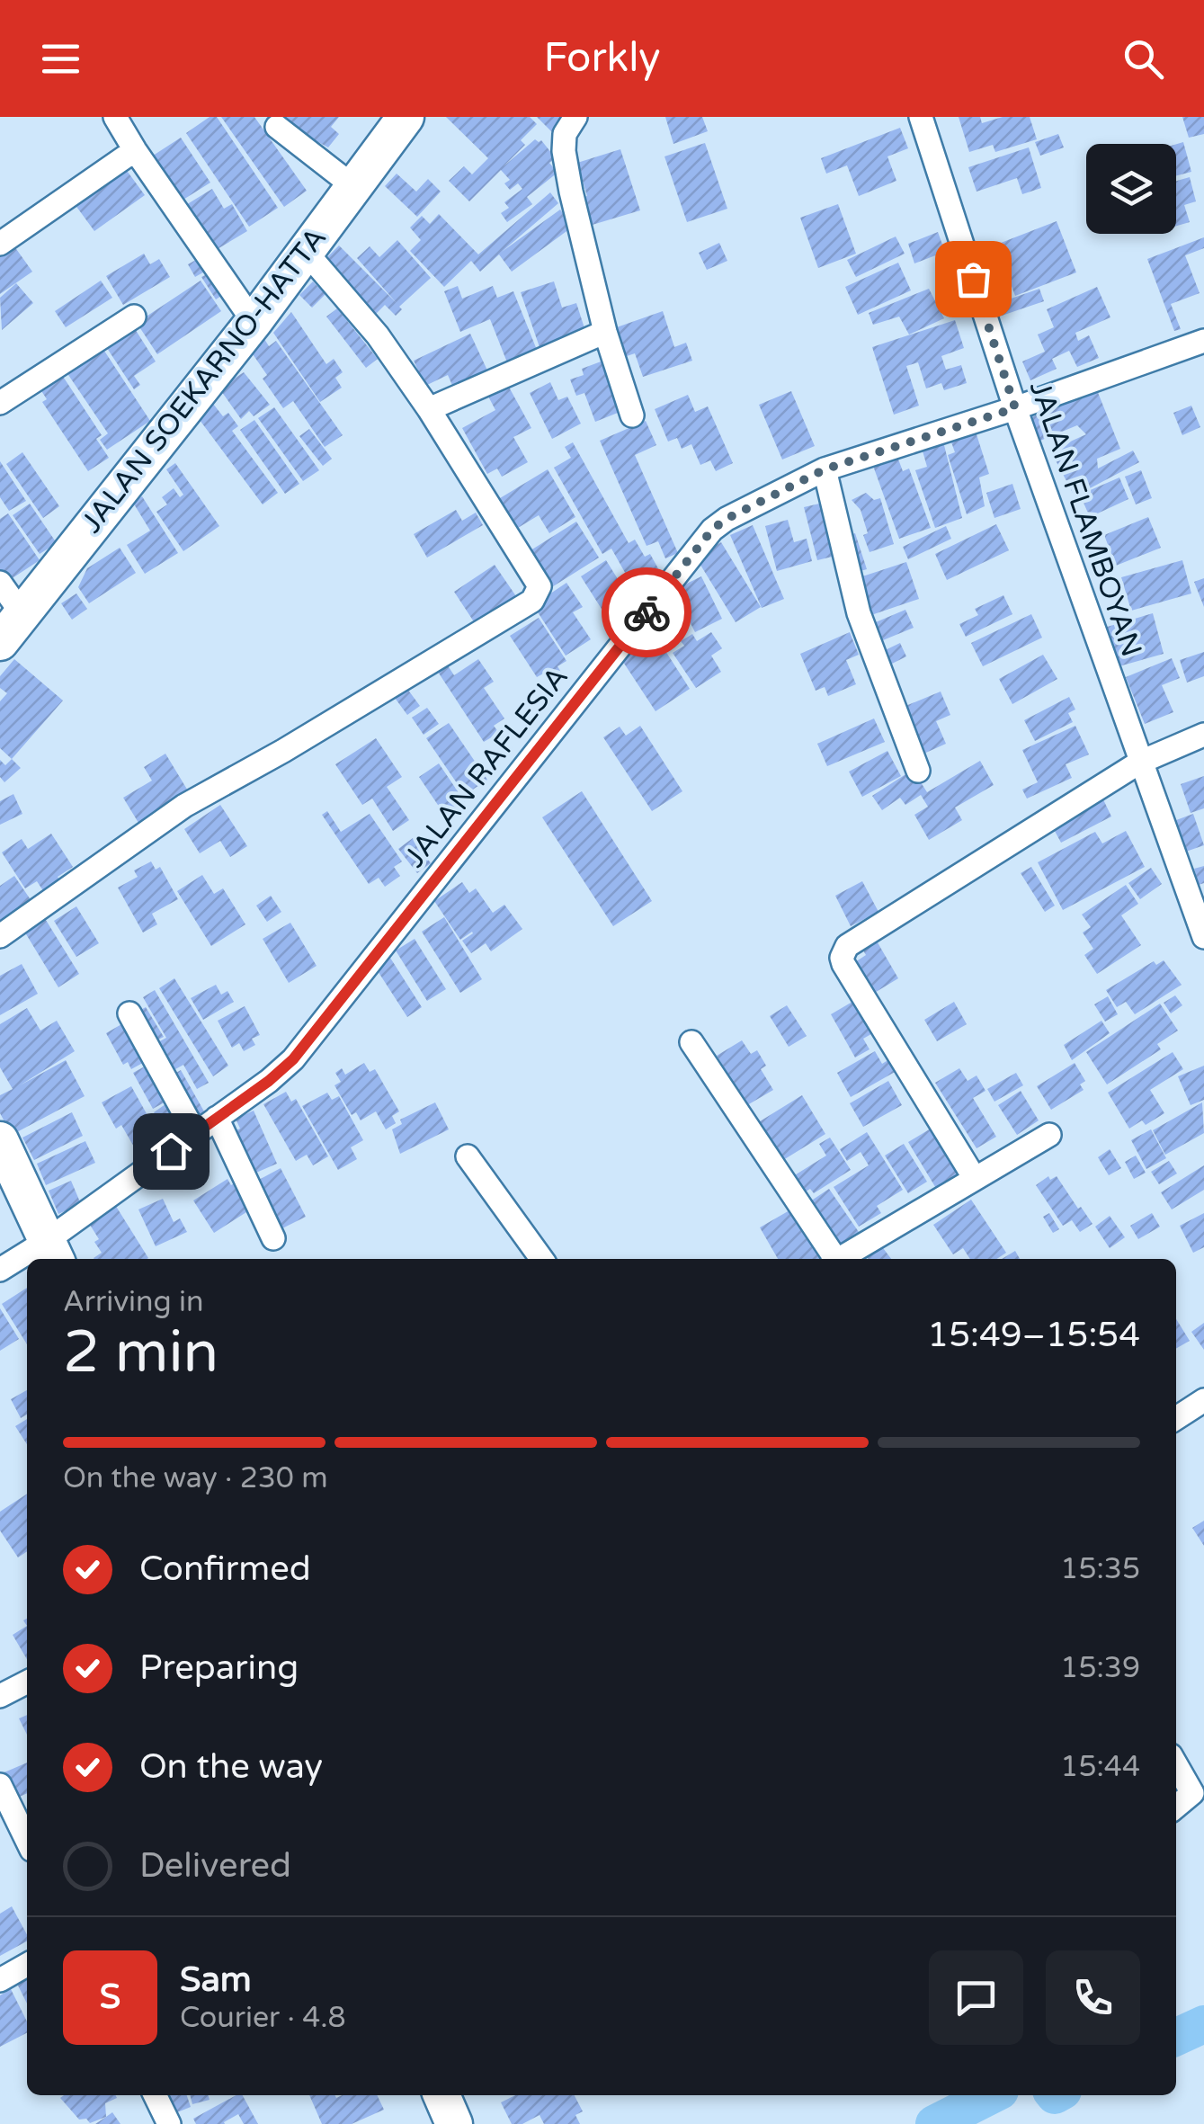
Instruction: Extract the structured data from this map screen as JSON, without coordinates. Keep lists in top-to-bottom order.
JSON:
{
  "streets": {
    "main road": ["JALAN SOEKARNO-HATTA"],
    "street": ["JALAN FLAMBOYAN", "JALAN RAFLESIA"]
  },
  "crossings": [
    ["JALAN FLAMBOYAN", "JALAN RAFLESIA"]
  ],
  "page": {
    "header": "Forkly",
    "heading": ["2 min", "Arriving in", "15:49–15:54"],
    "panel": ["Sam", "Courier · 4.8"],
    "bar": "On the way · 230 m",
    "list": [
      ["Confirmed", "15:35"],
      ["Preparing", "15:39"],
      ["On the way", "15:44"],
      "Delivered"
    ],
    "round": "S"
  }
}
